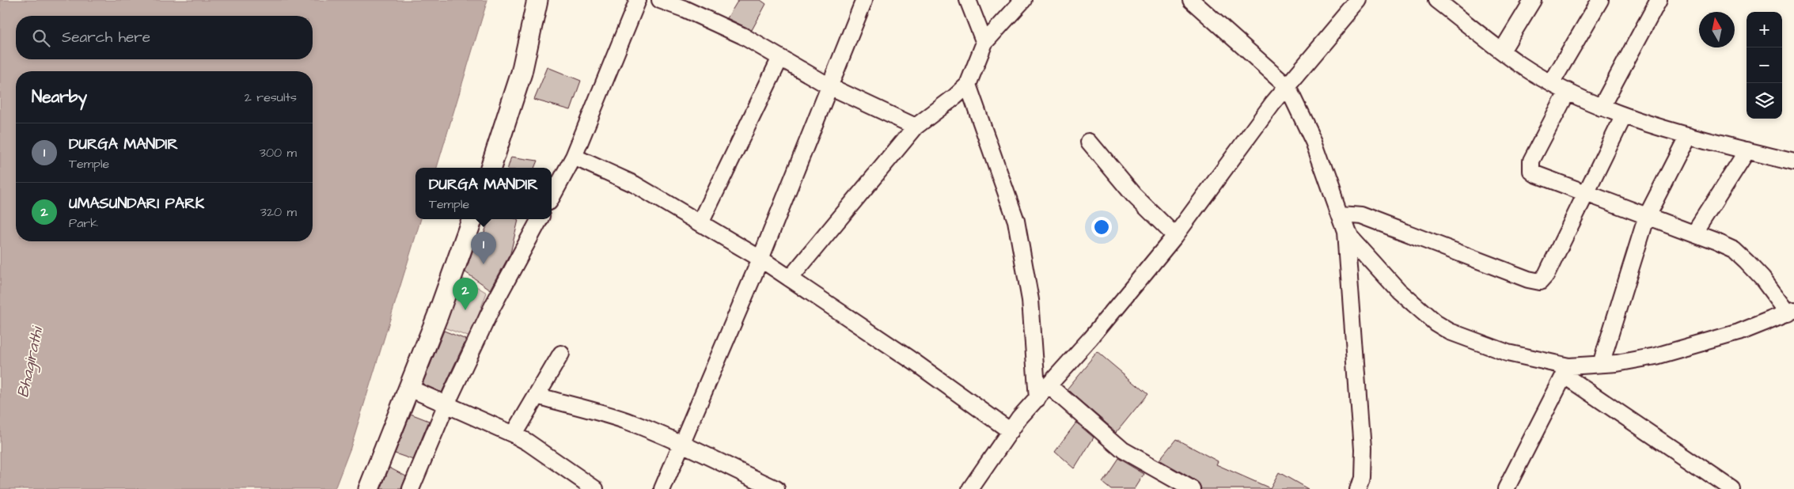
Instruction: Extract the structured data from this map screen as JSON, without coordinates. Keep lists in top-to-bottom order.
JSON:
{
  "water": ["Bhagirathi"],
  "north": "top",
  "page": {
    "map_buttons": ["+", "−"],
    "search": "Search here",
    "heading": ["Nearby", "2 results"],
    "list": [
      {
        "mark": "1",
        "name": "DURGA MANDIR",
        "note": "Temple",
        "value": "300 m"
      },
      {
        "mark": "2",
        "name": "UMASUNDARI PARK",
        "note": "Park",
        "value": "320 m"
      }
    ],
    "popup": ["DURGA MANDIR", "Temple"],
    "pins": ["1", "2"]
  }
}
